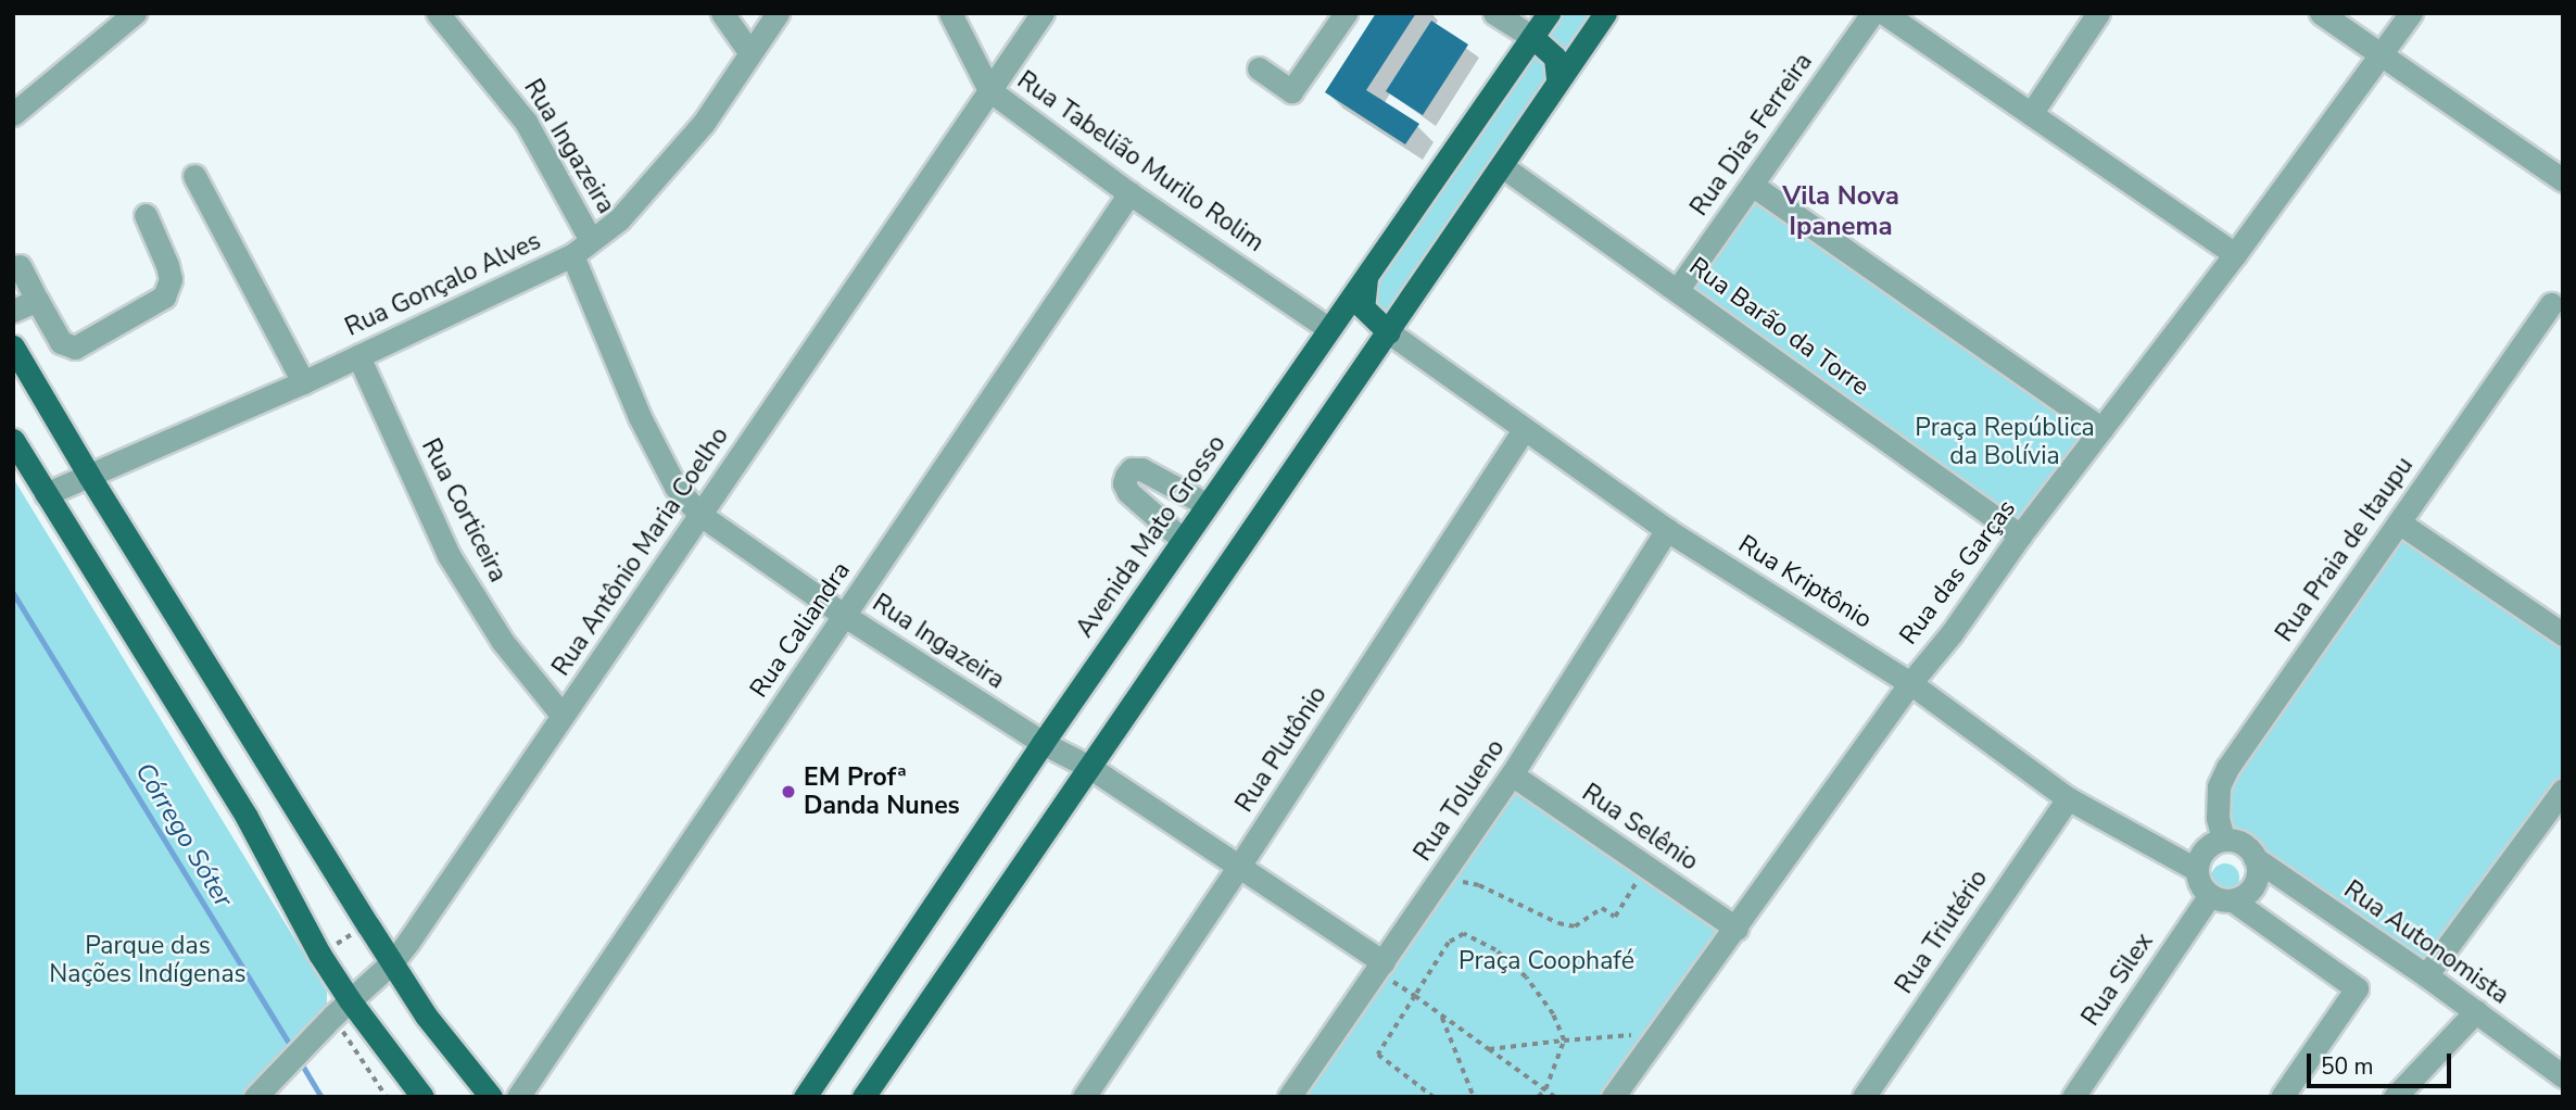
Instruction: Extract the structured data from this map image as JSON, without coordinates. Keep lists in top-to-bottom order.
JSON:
{
  "streets": {
    "main road": ["Avenida Mato Grosso"],
    "street": [
      "Rua Dias Ferreira",
      "Rua Ingazeira",
      "Rua Tabelião Murilo Rolim",
      "Rua Gonçalo Alves",
      "Rua Barão da Torre",
      "Rua Corticeira",
      "Rua Praia de Itaupu",
      "Rua Antônio Maria Coelho",
      "Rua das Garças",
      "Rua Kriptônio",
      "Rua Caliandra",
      "Rua Plutônio",
      "Rua Tolueno",
      "Rua Selênio",
      "Rua Triutério",
      "Rua Autonomista",
      "Rua Silex"
    ]
  },
  "crossings": [
    ["Rua Dias Ferreira", "Rua Barão da Torre"],
    ["Rua Ingazeira", "Rua Gonçalo Alves"],
    ["Rua Ingazeira", "Avenida Mato Grosso"],
    ["Rua Ingazeira", "Rua Antônio Maria Coelho"],
    ["Rua Ingazeira", "Rua Caliandra"],
    ["Rua Ingazeira", "Rua Plutônio"],
    ["Rua Ingazeira", "Rua Tolueno"],
    ["Rua Tabelião Murilo Rolim", "Avenida Mato Grosso"],
    ["Rua Tabelião Murilo Rolim", "Rua Antônio Maria Coelho"],
    ["Rua Tabelião Murilo Rolim", "Rua Caliandra"],
    ["Rua Gonçalo Alves", "Rua Corticeira"],
    ["Rua Barão da Torre", "Rua das Garças"],
    ["Rua Corticeira", "Rua Antônio Maria Coelho"],
    ["Rua Praia de Itaupu", "Rua Kriptônio"],
    ["Rua Praia de Itaupu", "Rua Autonomista"],
    ["Rua Praia de Itaupu", "Rua Silex"],
    ["Rua das Garças", "Rua Kriptônio"],
    ["Rua das Garças", "Rua Selênio"],
    ["Rua Kriptônio", "Rua Plutônio"],
    ["Rua Kriptônio", "Rua Tolueno"],
    ["Rua Kriptônio", "Rua Triutério"],
    ["Rua Kriptônio", "Rua Autonomista"],
    ["Rua Kriptônio", "Rua Silex"],
    ["Rua Tolueno", "Rua Selênio"],
    ["Rua Autonomista", "Rua Silex"]
  ],
  "districts": ["Vila Nova Ipanema"],
  "water": ["Córrego Sóter"],
  "parks": ["Praça República da Bolívia", "Parque das Nações Indígenas", "Praça Coophafé"],
  "places": ["EM Profª Danda Nunes"],
  "scale_bar": "50 m"
}
